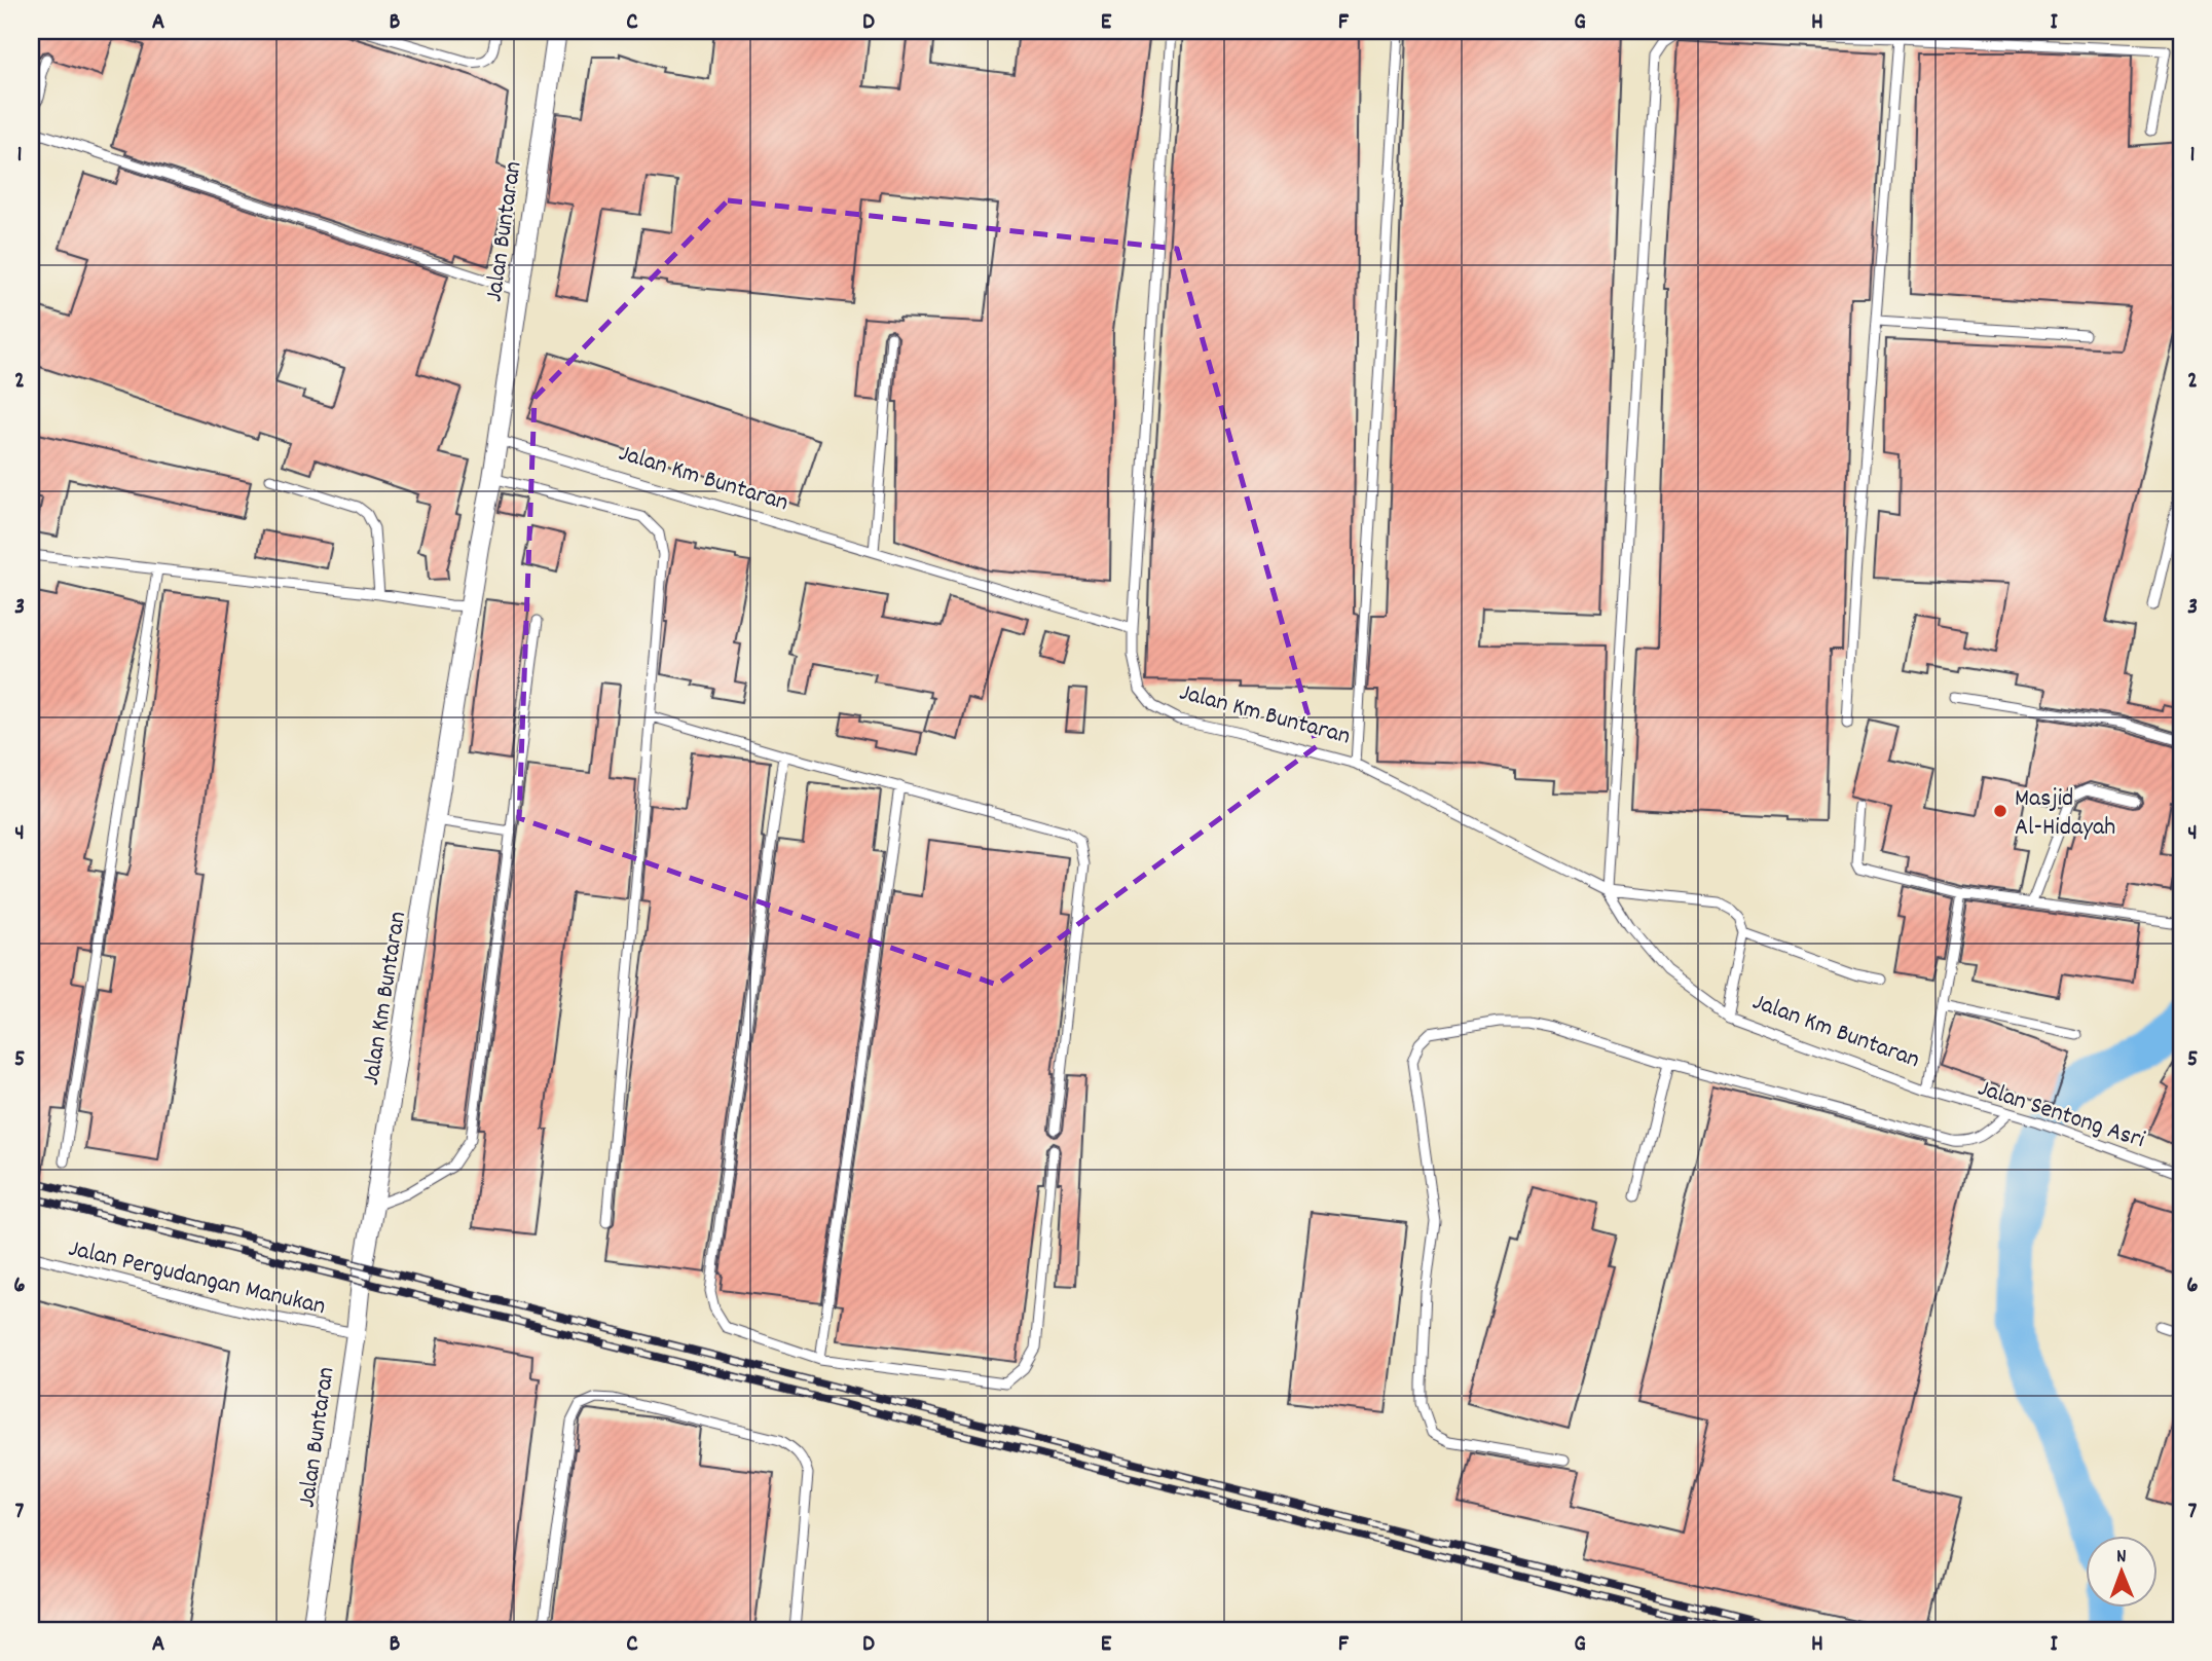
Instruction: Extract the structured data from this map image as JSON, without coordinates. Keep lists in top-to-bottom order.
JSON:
{
  "streets": {
    "street": ["Jalan Buntaran", "Jalan Km Buntaran"],
    "lane": ["Jalan Sentong Asri", "Jalan Pergudangan Manukan"]
  },
  "crossings": [
    ["Jalan Buntaran", "Jalan Km Buntaran"],
    ["Jalan Buntaran", "Jalan Pergudangan Manukan"],
    ["Jalan Km Buntaran", "Jalan Sentong Asri"]
  ],
  "places": ["Masjid Al-Hidayah"],
  "north": "top",
  "grid": {
    "columns": [
      "A",
      "B",
      "C",
      "D",
      "E",
      "F",
      "G",
      "H",
      "I"
    ],
    "rows": [
      "1",
      "2",
      "3",
      "4",
      "5",
      "6",
      "7"
    ]
  }
}
